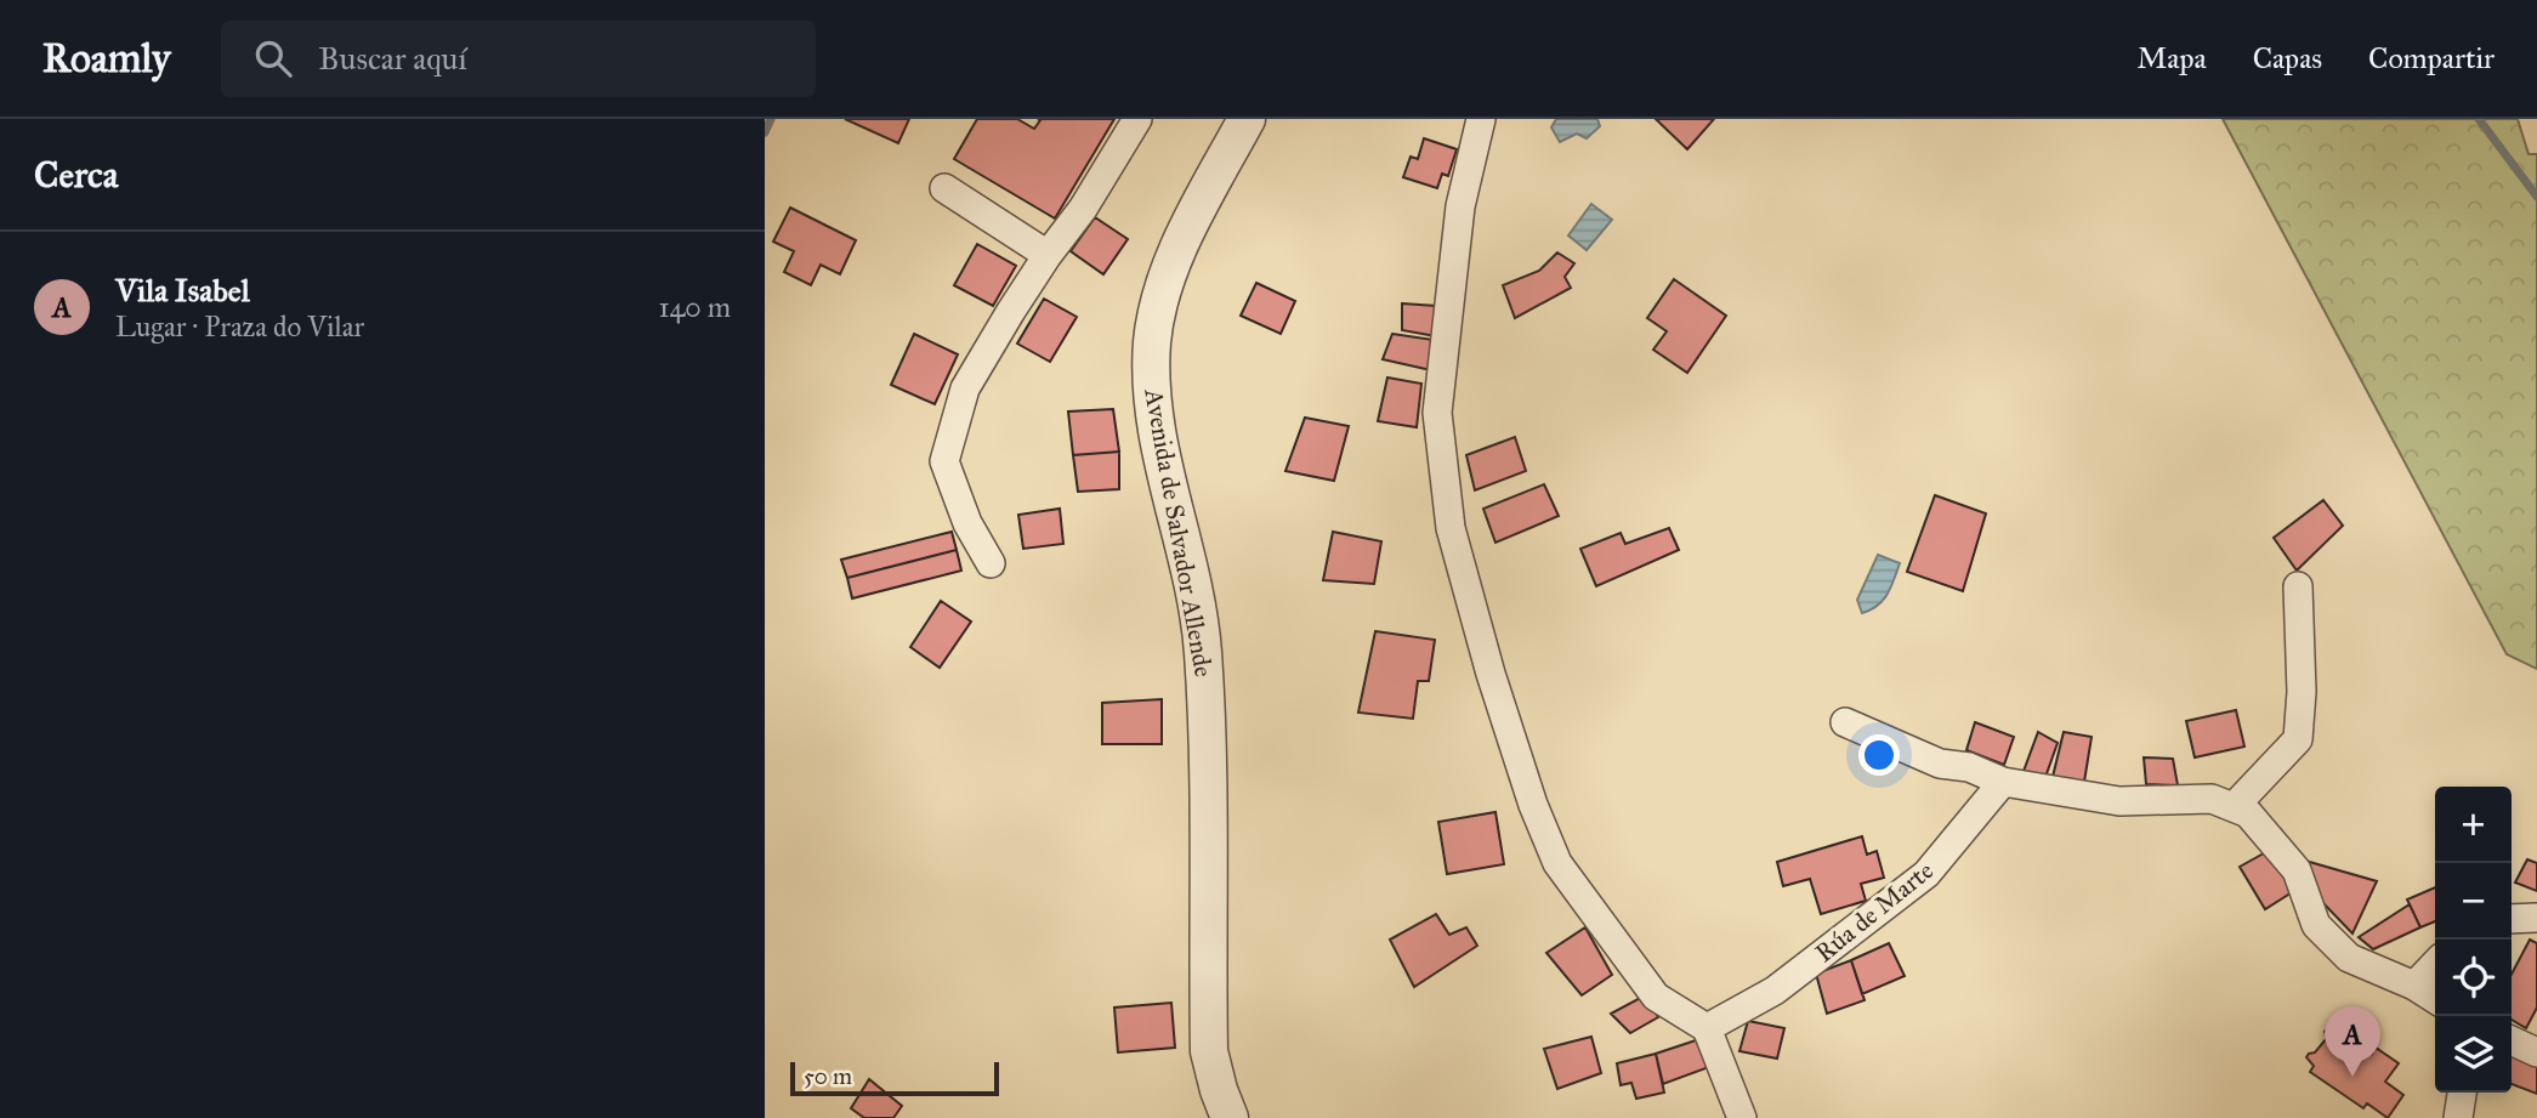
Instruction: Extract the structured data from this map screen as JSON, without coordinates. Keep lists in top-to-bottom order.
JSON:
{
  "streets": {
    "street": ["Avenida de Salvador Allende", "Rúa de Marte"]
  },
  "scale_bar": "50 m",
  "page": {
    "header": "Roamly",
    "search": "Buscar aquí",
    "nav": ["Mapa", "Capas", "Compartir"],
    "heading": "Cerca",
    "list": [
      {
        "mark": "A",
        "name": "Vila Isabel",
        "note": "Lugar · Praza do Vilar",
        "value": "140 m"
      }
    ],
    "map_buttons": ["+", "−"],
    "pins": "A",
    "scale": "50 m"
  }
}
